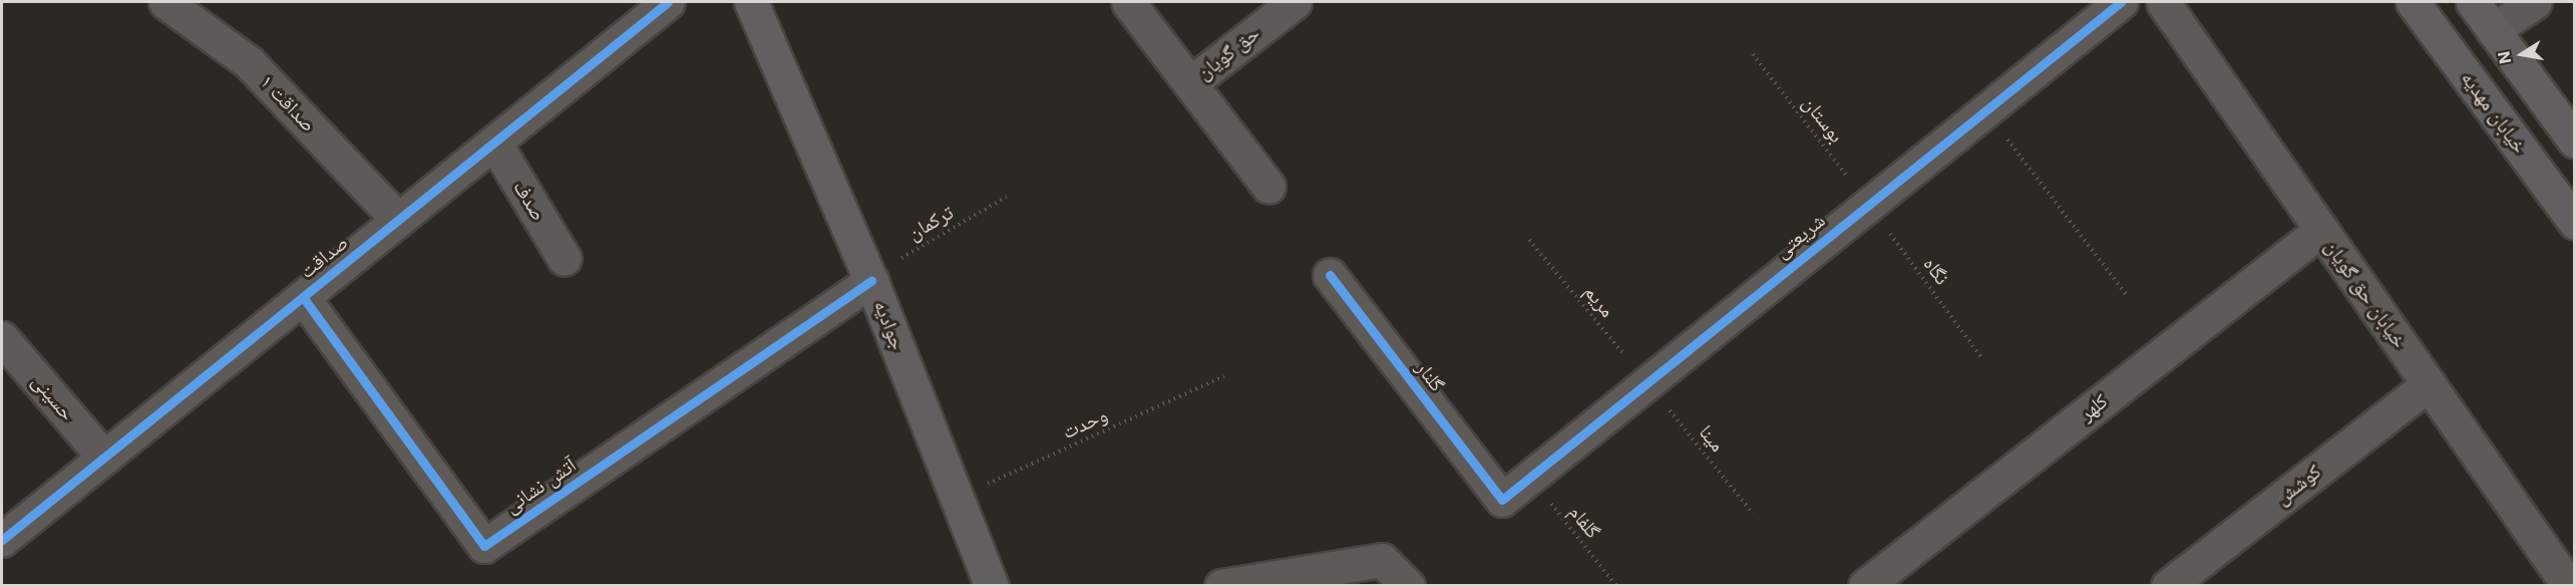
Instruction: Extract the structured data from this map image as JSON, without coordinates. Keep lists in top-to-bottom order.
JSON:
{
  "streets": {
    "main road": ["خیابان مهدیه", "جوادیه"],
    "street": [
      "حق گویان",
      "صداقت ۱",
      "صدف",
      "شریعتی",
      "صداقت",
      "خیابان حق گویان",
      "گلنار",
      "حسینی",
      "کلهر",
      "کوشش",
      "آتش نشانی"
    ],
    "path": [
      "بوستان",
      "ترکمان",
      "نگاه",
      "مریم",
      "وحدت",
      "مینا",
      "گلفام"
    ]
  },
  "crossings": [
    ["صداقت ۱", "صداقت"],
    ["بوستان", "شریعتی"],
    ["بوستان", "نگاه"],
    ["صدف", "صداقت"],
    ["ترکمان", "جوادیه"],
    ["ترکمان", "آتش نشانی"],
    ["شریعتی", "نگاه"],
    ["شریعتی", "مریم"],
    ["شریعتی", "گلنار"],
    ["شریعتی", "مینا"],
    ["شریعتی", "گلفام"],
    ["صداقت", "حسینی"],
    ["صداقت", "آتش نشانی"],
    ["خیابان حق گویان", "کلهر"],
    ["خیابان حق گویان", "کوشش"],
    ["مریم", "مینا"],
    ["جوادیه", "وحدت"],
    ["جوادیه", "آتش نشانی"]
  ],
  "north": "left"
}
